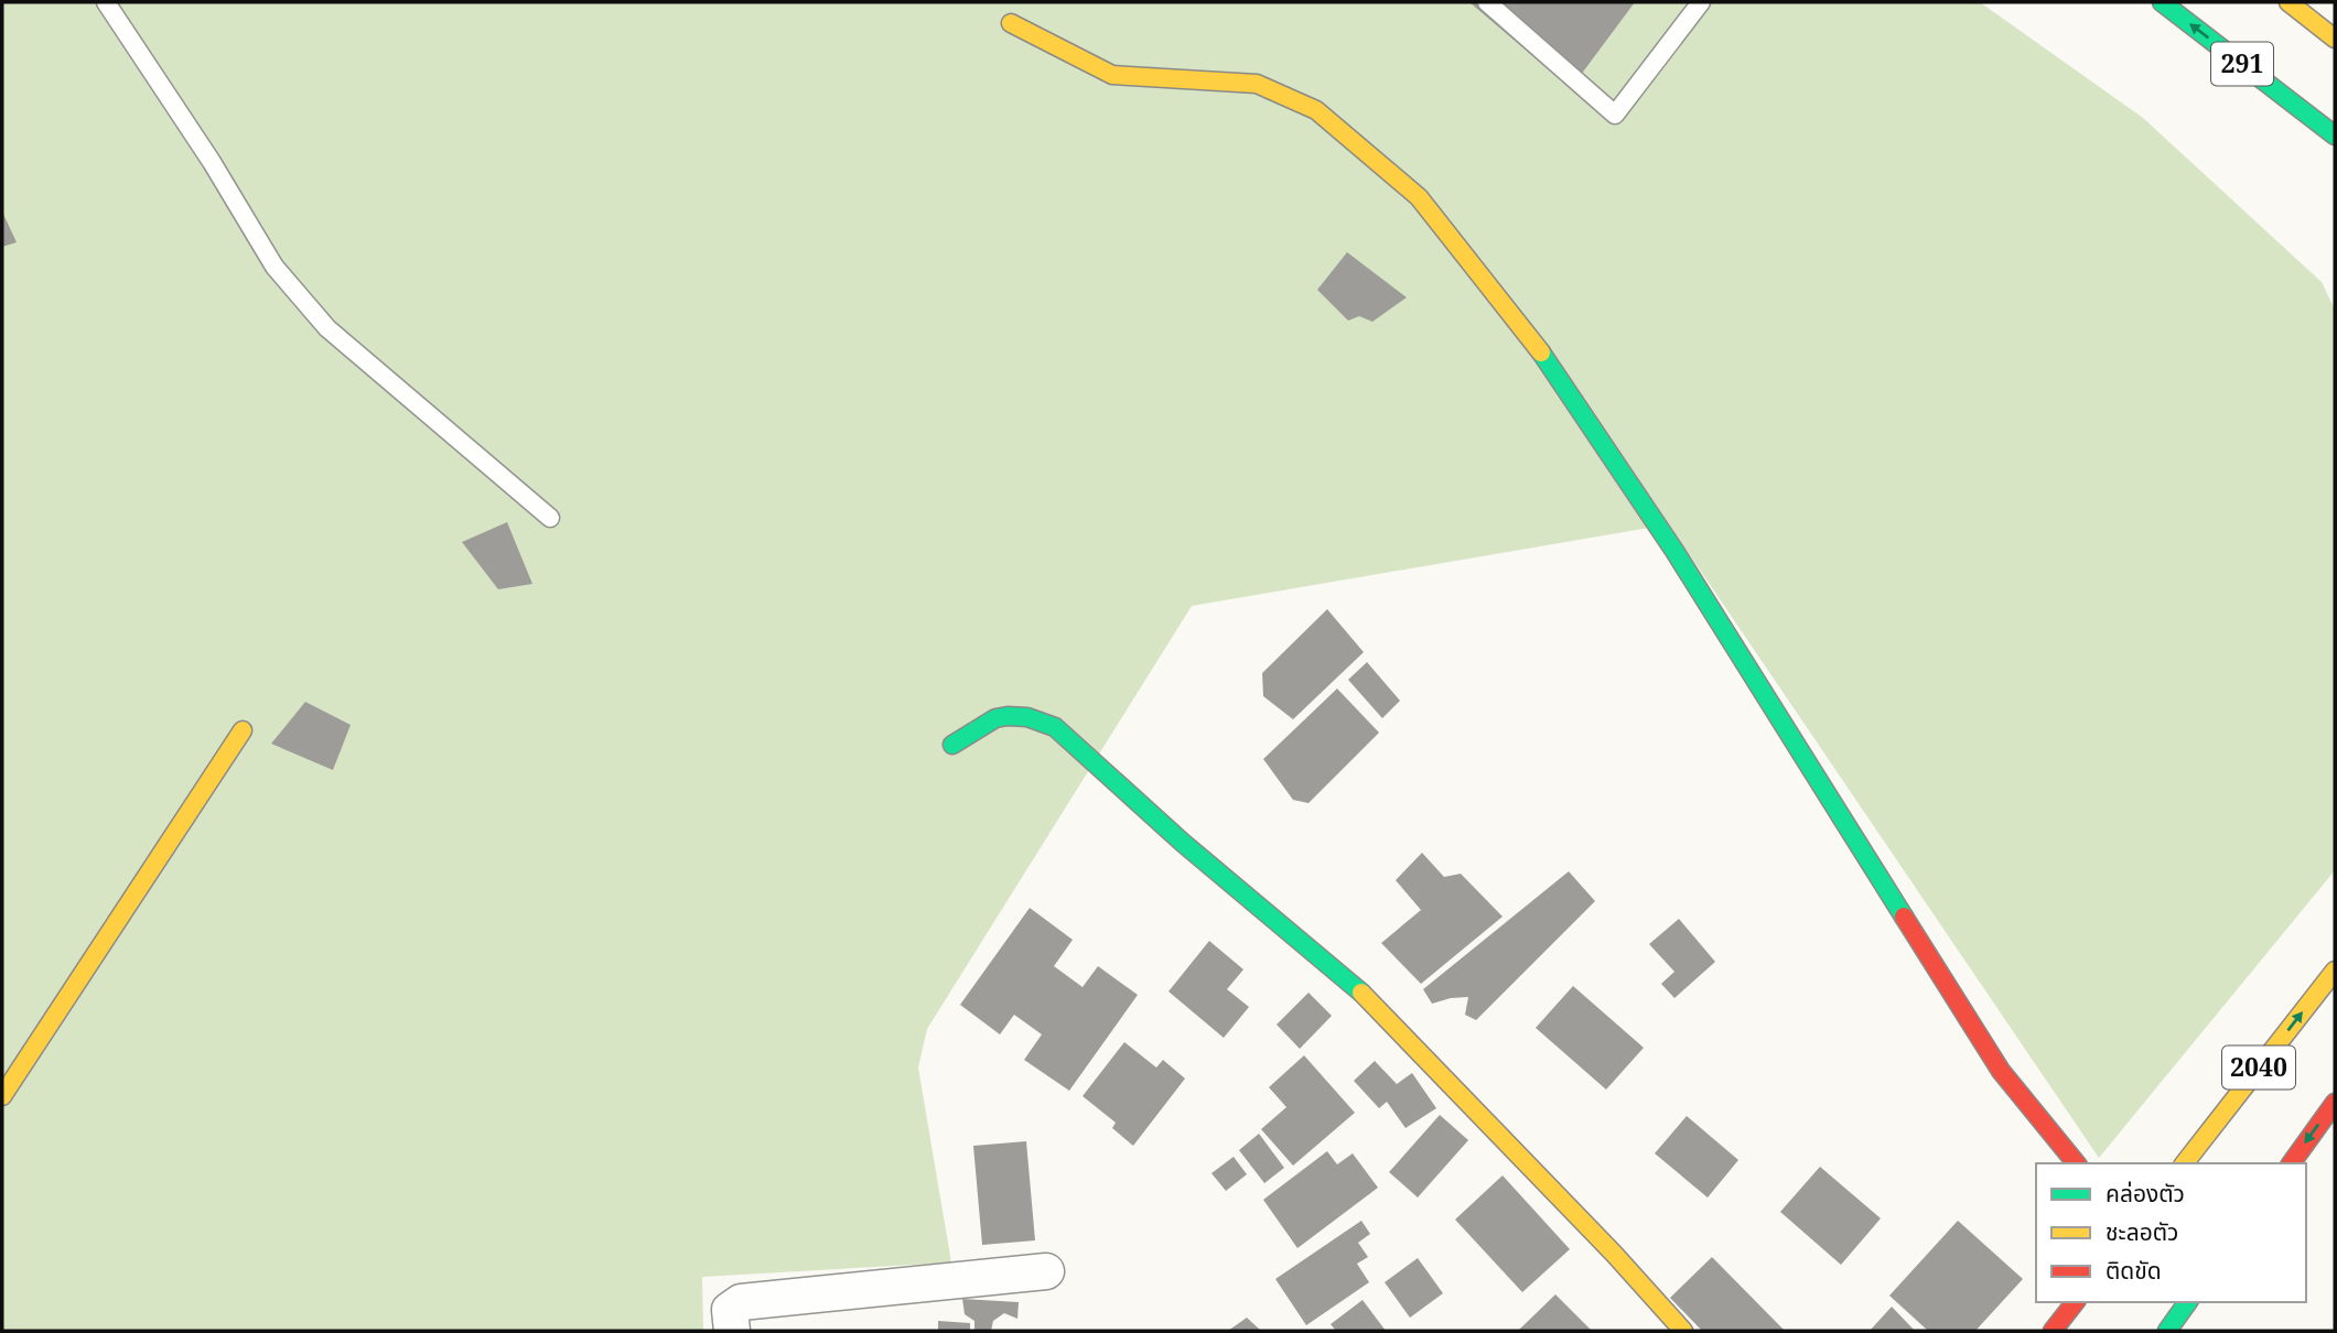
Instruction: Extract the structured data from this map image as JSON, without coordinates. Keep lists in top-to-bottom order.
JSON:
{
  "streets": {
    "main road": ["291", "2040"]
  },
  "legend": ["คล่องตัว", "ชะลอตัว", "ติดขัด"]
}
